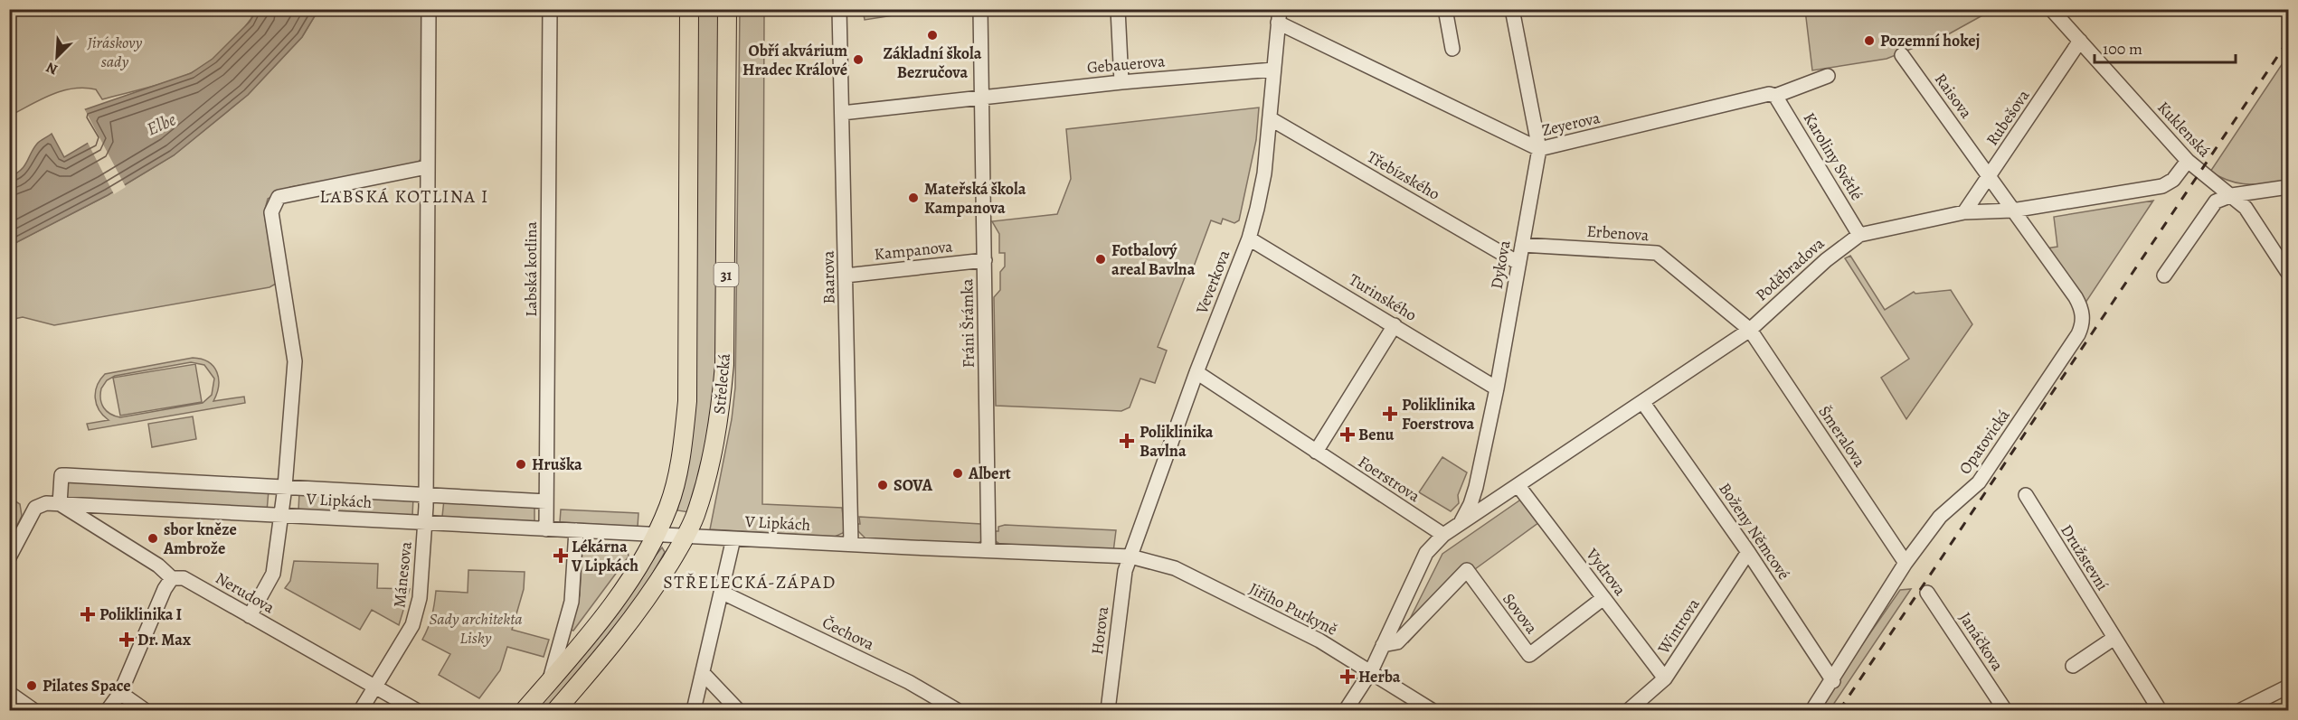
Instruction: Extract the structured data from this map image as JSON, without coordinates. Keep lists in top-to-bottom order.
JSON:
{
  "streets": {
    "main road": ["31", "Střelecká"],
    "street": [
      "Gebauerova",
      "Raisova",
      "Rubešova",
      "Zeyerova",
      "Kuklenská",
      "Karoliny Světlé",
      "Třebízského",
      "Erbenova",
      "Kampanova",
      "Dykova",
      "Labská kotlina",
      "Poděbradova",
      "Baarova",
      "Veverkova",
      "Turinského",
      "Fráni Šrámka",
      "Šmeralova",
      "Opatovická",
      "Foerstrova",
      "V Lipkách",
      "Boženy Němcové",
      "Družstevní",
      "Vydrova",
      "Mánesova",
      "Nerudova",
      "Jiřího Purkyně",
      "Sovova",
      "Wintrova",
      "Horova",
      "Čechova",
      "Janáčkova"
    ]
  },
  "crossings": [
    ["Gebauerova", "Baarova"],
    ["Gebauerova", "Veverkova"],
    ["Gebauerova", "Fráni Šrámka"],
    ["Raisova", "Rubešova"],
    ["Raisova", "Poděbradova"],
    ["Raisova", "Opatovická"],
    ["Rubešova", "Kuklenská"],
    ["Rubešova", "Poděbradova"],
    ["Zeyerova", "Karoliny Světlé"],
    ["Zeyerova", "Dykova"],
    ["Zeyerova", "Veverkova"],
    ["Kuklenská", "Poděbradova"],
    ["Karoliny Světlé", "Poděbradova"],
    ["Třebízského", "Dykova"],
    ["Třebízského", "Veverkova"],
    ["Erbenova", "Dykova"],
    ["Erbenova", "Poděbradova"],
    ["Erbenova", "Šmeralova"],
    ["Kampanova", "Baarova"],
    ["Kampanova", "Fráni Šrámka"],
    ["Dykova", "Poděbradova"],
    ["Dykova", "Turinského"],
    ["Labská kotlina", "V Lipkách"],
    ["Poděbradova", "Šmeralova"],
    ["Poděbradova", "Opatovická"],
    ["Poděbradova", "Foerstrova"],
    ["Poděbradova", "Boženy Němcové"],
    ["Poděbradova", "Vydrova"],
    ["Poděbradova", "Jiřího Purkyně"],
    ["Poděbradova", "Sovova"],
    ["Baarova", "V Lipkách"],
    ["Veverkova", "Turinského"],
    ["Veverkova", "Foerstrova"],
    ["Veverkova", "V Lipkách"],
    ["Veverkova", "Jiřího Purkyně"],
    ["Veverkova", "Horova"],
    ["Fráni Šrámka", "V Lipkách"],
    ["Střelecká", "V Lipkách"],
    ["Šmeralova", "Opatovická"],
    ["Opatovická", "Boženy Němcové"],
    ["V Lipkách", "Mánesova"],
    ["V Lipkách", "Nerudova"],
    ["V Lipkách", "Jiřího Purkyně"],
    ["V Lipkách", "Horova"],
    ["Boženy Němcové", "Wintrova"],
    ["Vydrova", "Sovova"],
    ["Vydrova", "Wintrova"],
    ["Mánesova", "Nerudova"],
    ["Jiřího Purkyně", "Horova"]
  ],
  "districts": ["LABSKÁ KOTLINA I", "STŘELECKÁ-ZÁPAD"],
  "water": ["Elbe"],
  "parks": ["Jiráskovy sady", "Sady architekta Lisky"],
  "places": {
    "other": [
      "Základní škola Bezručova",
      "Pozemní hokej",
      "Obří akvárium Hradec Králové",
      "Mateřská škola Kampanova",
      "Fotbalový areal Bavlna",
      "Hruška",
      "Albert",
      "SOVA",
      "sbor kněze Ambrože",
      "Pilates Space"
    ],
    "health": [
      "Poliklinika Foerstrova",
      "Benu",
      "Poliklinika Bavlna",
      "Lékárna V Lipkách",
      "Poliklinika I",
      "Dr. Max",
      "Herba"
    ]
  },
  "scale_bar": "100 m",
  "north": "bottom left"
}
